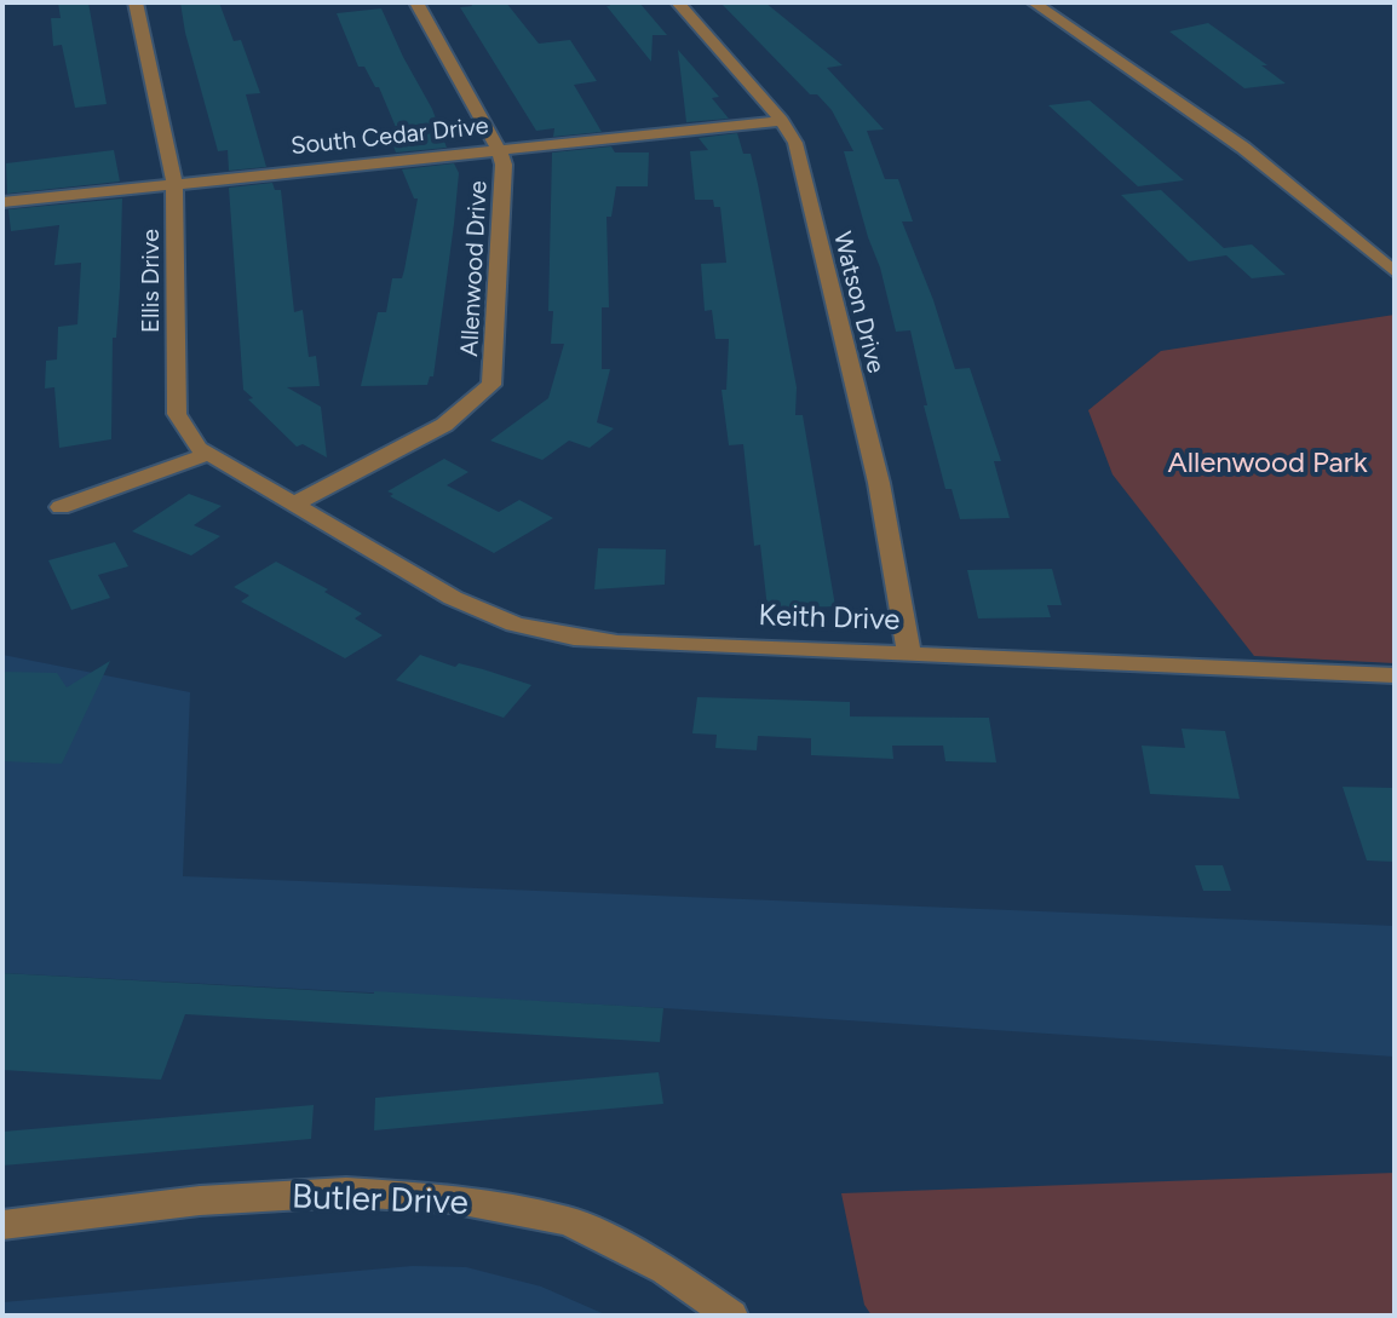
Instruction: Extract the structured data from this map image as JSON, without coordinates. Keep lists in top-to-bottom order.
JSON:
{
  "streets": {
    "street": [
      "South Cedar Drive",
      "Allenwood Drive",
      "Ellis Drive",
      "Watson Drive",
      "Keith Drive",
      "Butler Drive"
    ]
  },
  "crossings": [
    ["South Cedar Drive", "Allenwood Drive"],
    ["South Cedar Drive", "Ellis Drive"],
    ["South Cedar Drive", "Watson Drive"],
    ["Allenwood Drive", "Ellis Drive"],
    ["Allenwood Drive", "Keith Drive"],
    ["Ellis Drive", "Keith Drive"],
    ["Watson Drive", "Keith Drive"]
  ],
  "parks": ["Allenwood Park"]
}
